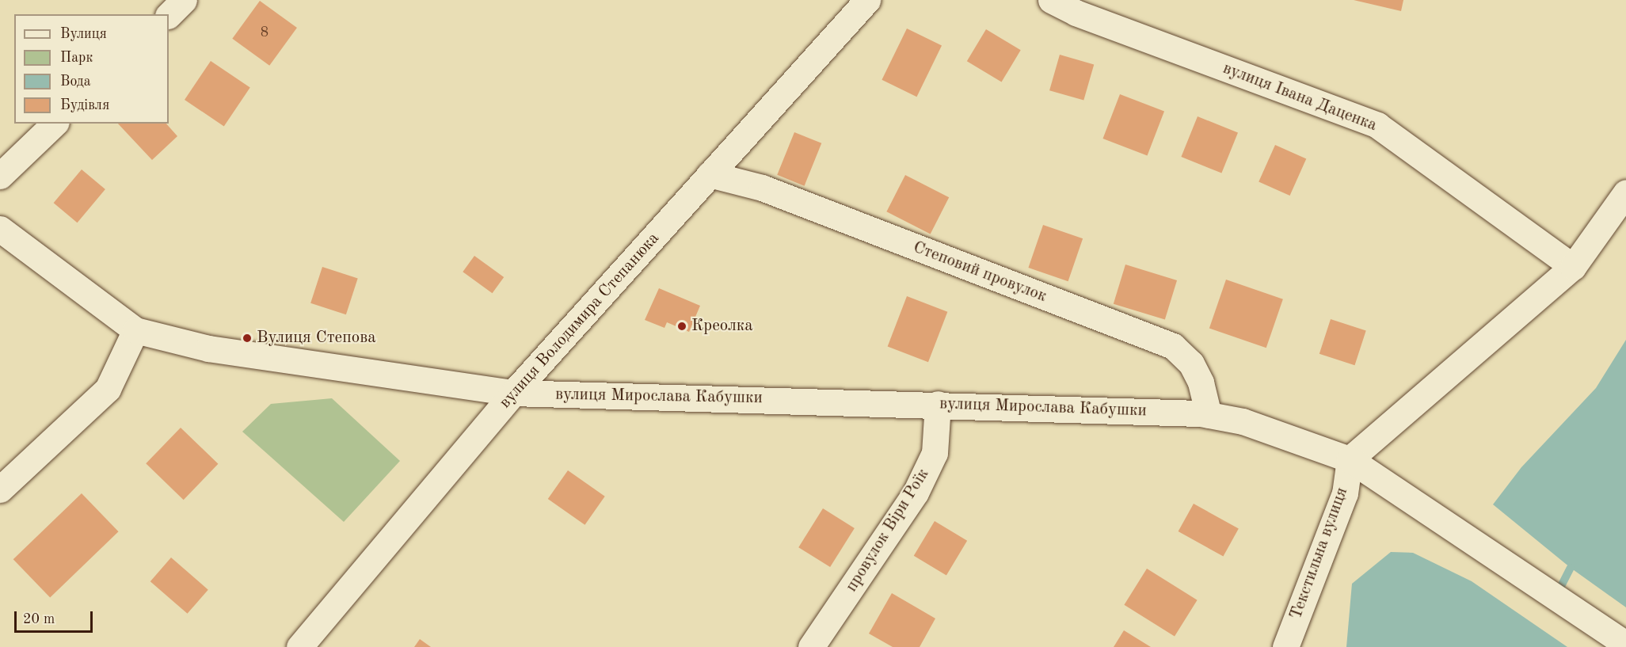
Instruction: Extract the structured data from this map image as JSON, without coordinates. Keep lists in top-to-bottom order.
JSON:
{
  "streets": {
    "street": [
      "вулиця Івана Даценка",
      "Степовий провулок",
      "вулиця Володимира Степанюка",
      "вулиця Мирослава Кабушки",
      "провулок Віри Роїк",
      "Текстильна вулиця"
    ]
  },
  "crossings": [
    ["Степовий провулок", "вулиця Володимира Степанюка"],
    ["Степовий провулок", "вулиця Мирослава Кабушки"],
    ["вулиця Володимира Степанюка", "вулиця Мирослава Кабушки"],
    ["вулиця Мирослава Кабушки", "провулок Віри Роїк"],
    ["вулиця Мирослава Кабушки", "Текстильна вулиця"]
  ],
  "places": ["Креолка", "Вулиця Степова"],
  "house_numbers": ["8"],
  "legend": [
    "Вулиця",
    "Парк",
    "Вода",
    "Будівля"
  ],
  "scale_bar": "20 m"
}
